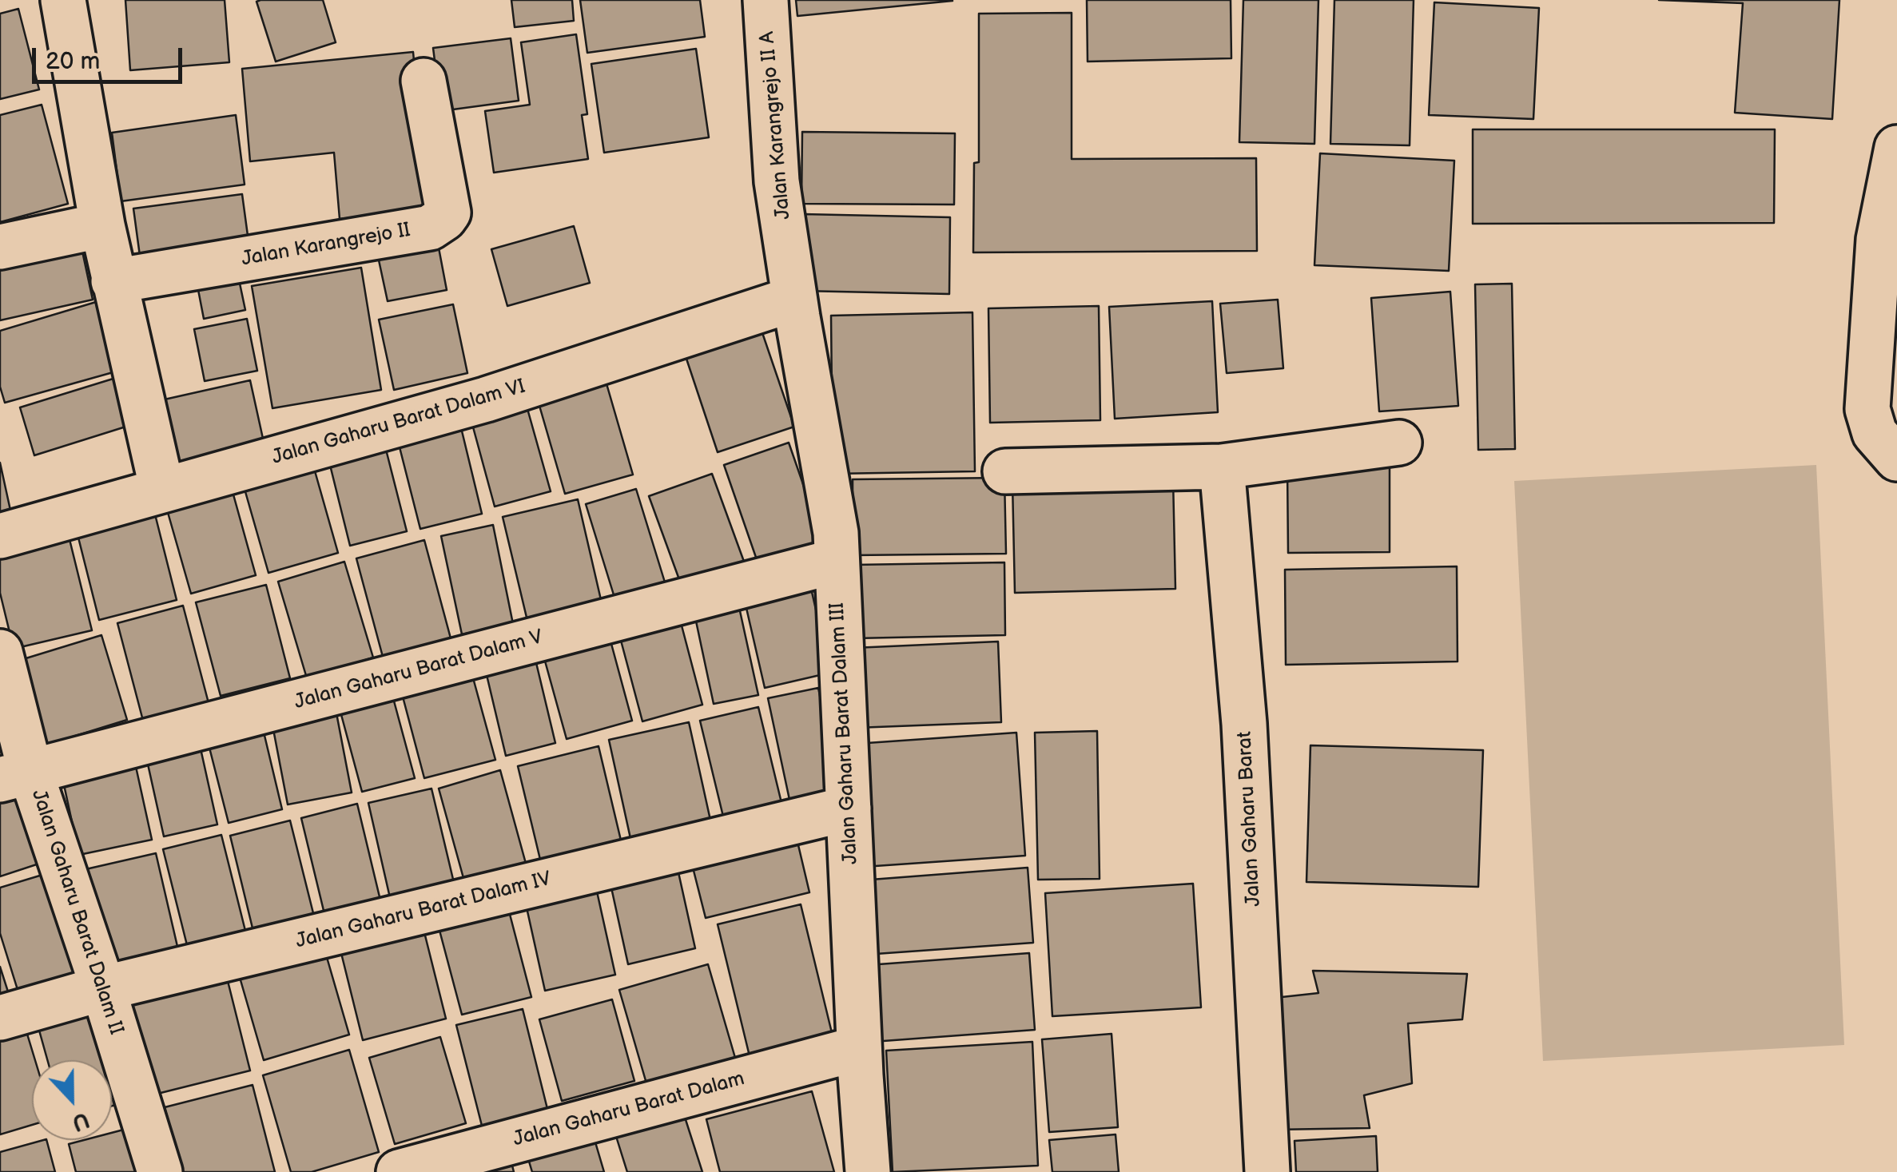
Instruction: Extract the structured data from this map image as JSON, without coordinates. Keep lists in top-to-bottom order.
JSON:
{
  "streets": {
    "street": [
      "Jalan Karangrejo II A",
      "Jalan Karangrejo II",
      "Jalan Gaharu Barat Dalam VI",
      "Jalan Gaharu Barat Dalam V",
      "Jalan Gaharu Barat Dalam III",
      "Jalan Gaharu Barat",
      "Jalan Gaharu Barat Dalam IV",
      "Jalan Gaharu Barat Dalam II",
      "Jalan Gaharu Barat Dalam"
    ]
  },
  "crossings": [
    ["Jalan Karangrejo II A", "Jalan Gaharu Barat Dalam VI"],
    ["Jalan Karangrejo II A", "Jalan Gaharu Barat Dalam III"],
    ["Jalan Gaharu Barat Dalam VI", "Jalan Gaharu Barat Dalam III"],
    ["Jalan Gaharu Barat Dalam V", "Jalan Gaharu Barat Dalam III"],
    ["Jalan Gaharu Barat Dalam V", "Jalan Gaharu Barat Dalam II"],
    ["Jalan Gaharu Barat Dalam III", "Jalan Gaharu Barat Dalam IV"],
    ["Jalan Gaharu Barat Dalam III", "Jalan Gaharu Barat Dalam"],
    ["Jalan Gaharu Barat Dalam IV", "Jalan Gaharu Barat Dalam II"]
  ],
  "scale_bar": "20 m",
  "north": "bottom"
}
